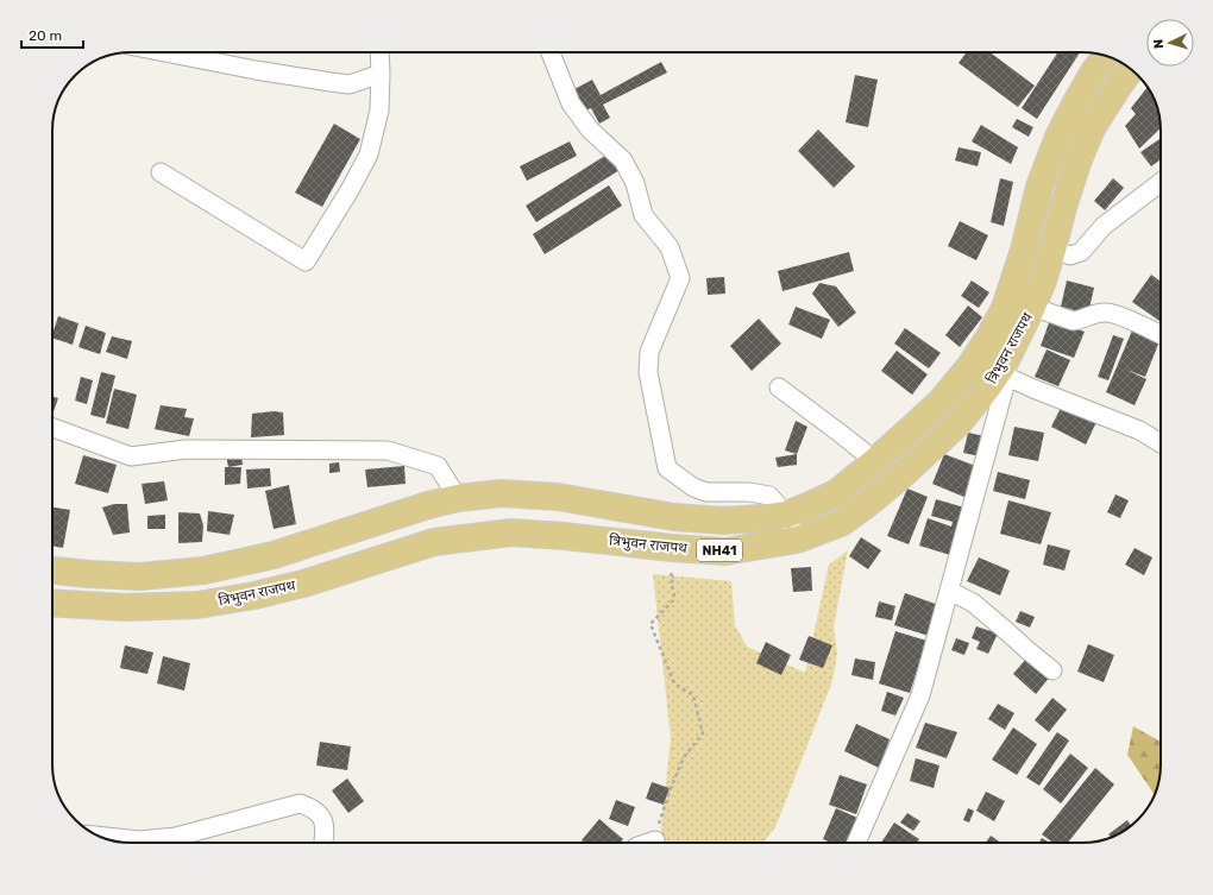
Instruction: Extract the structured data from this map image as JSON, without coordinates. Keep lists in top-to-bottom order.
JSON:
{
  "streets": {
    "highway": ["त्रिभुवन राजपथ", "NH41"]
  },
  "scale_bar": "20 m",
  "north": "left"
}
